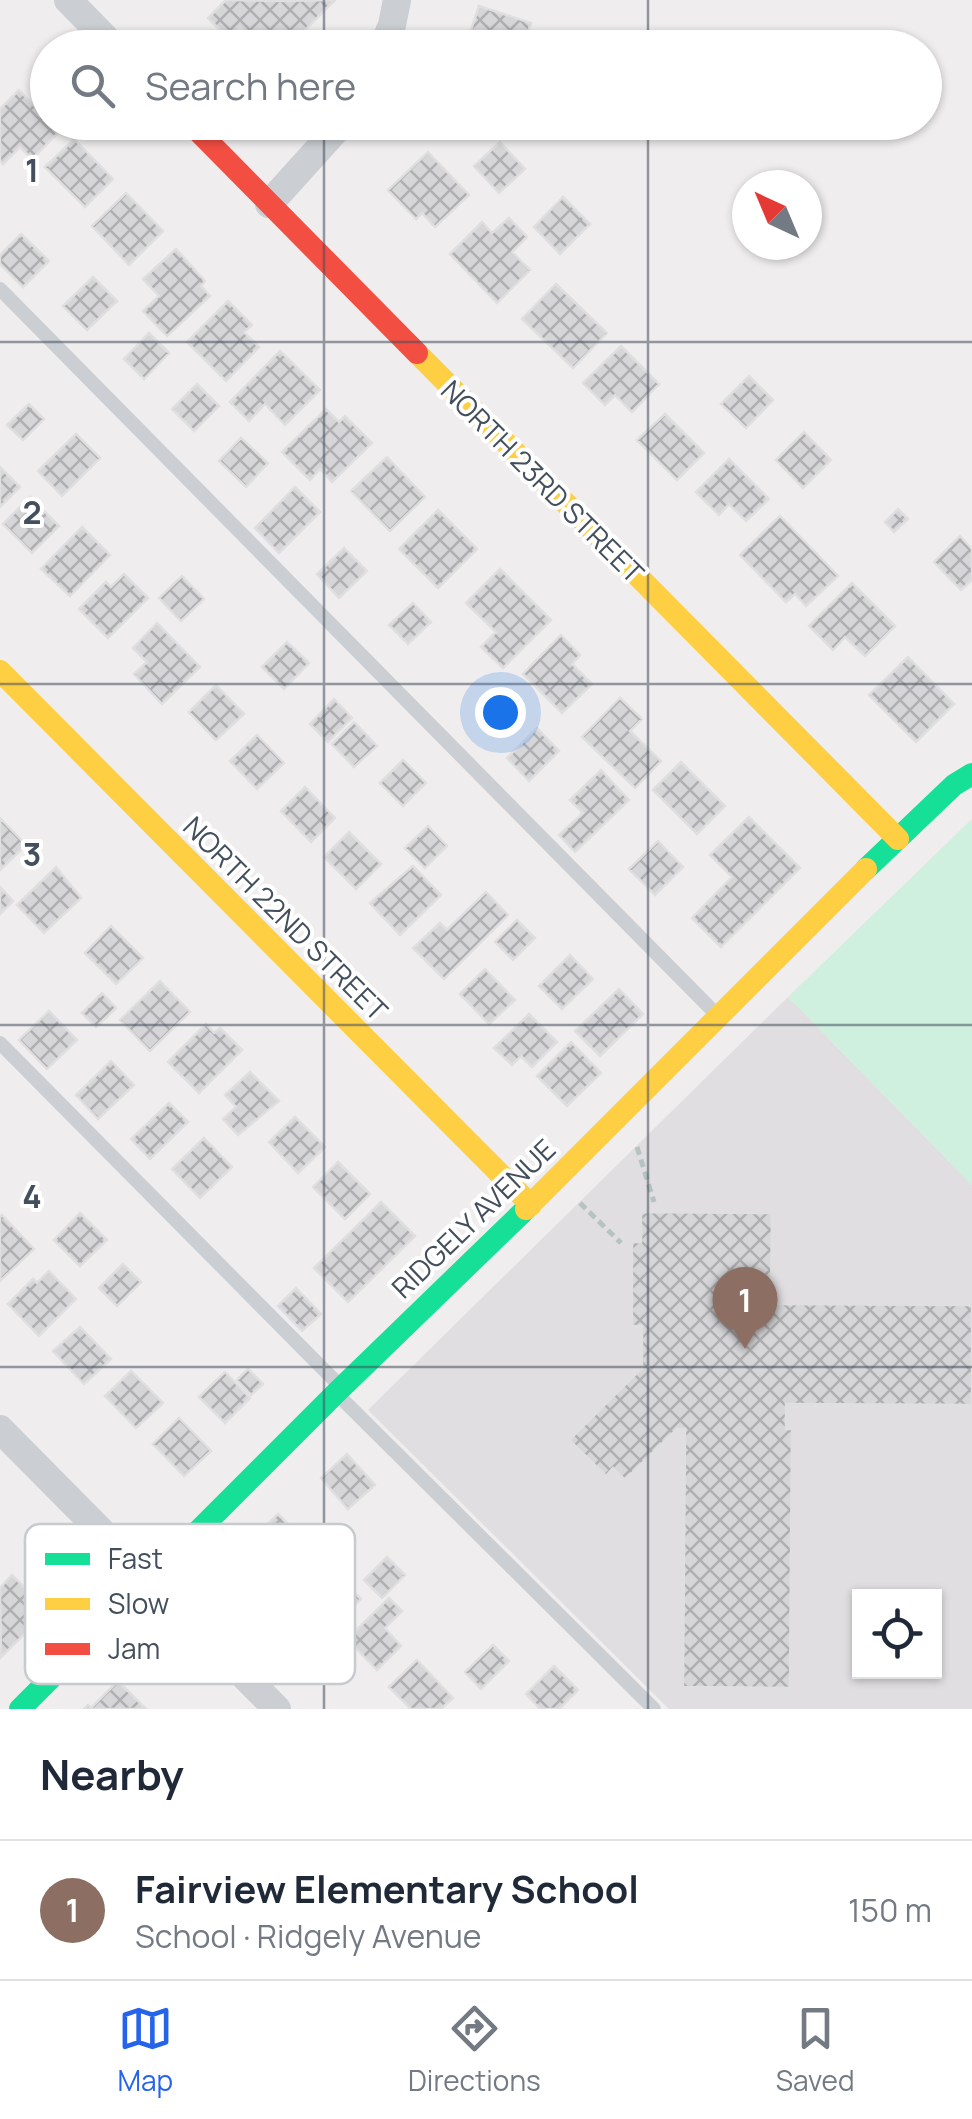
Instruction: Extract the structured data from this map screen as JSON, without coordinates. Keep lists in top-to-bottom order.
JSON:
{
  "streets": {
    "street": ["NORTH 23RD STREET", "NORTH 22ND STREET", "RIDGELY AVENUE"]
  },
  "crossings": [
    ["NORTH 23RD STREET", "RIDGELY AVENUE"],
    ["NORTH 22ND STREET", "RIDGELY AVENUE"]
  ],
  "legend": ["Fast", "Slow", "Jam"],
  "north": "top left",
  "page": {
    "search": "Search here",
    "pins": "1",
    "heading": "Nearby",
    "list": [
      {
        "mark": "1",
        "name": "Fairview Elementary School",
        "note": "School · Ridgely Avenue",
        "value": "150 m"
      }
    ],
    "nav": ["Map", "Directions", "Saved"]
  },
  "grid": {
    "rows": [
      "1",
      "2",
      "3",
      "4"
    ]
  }
}
